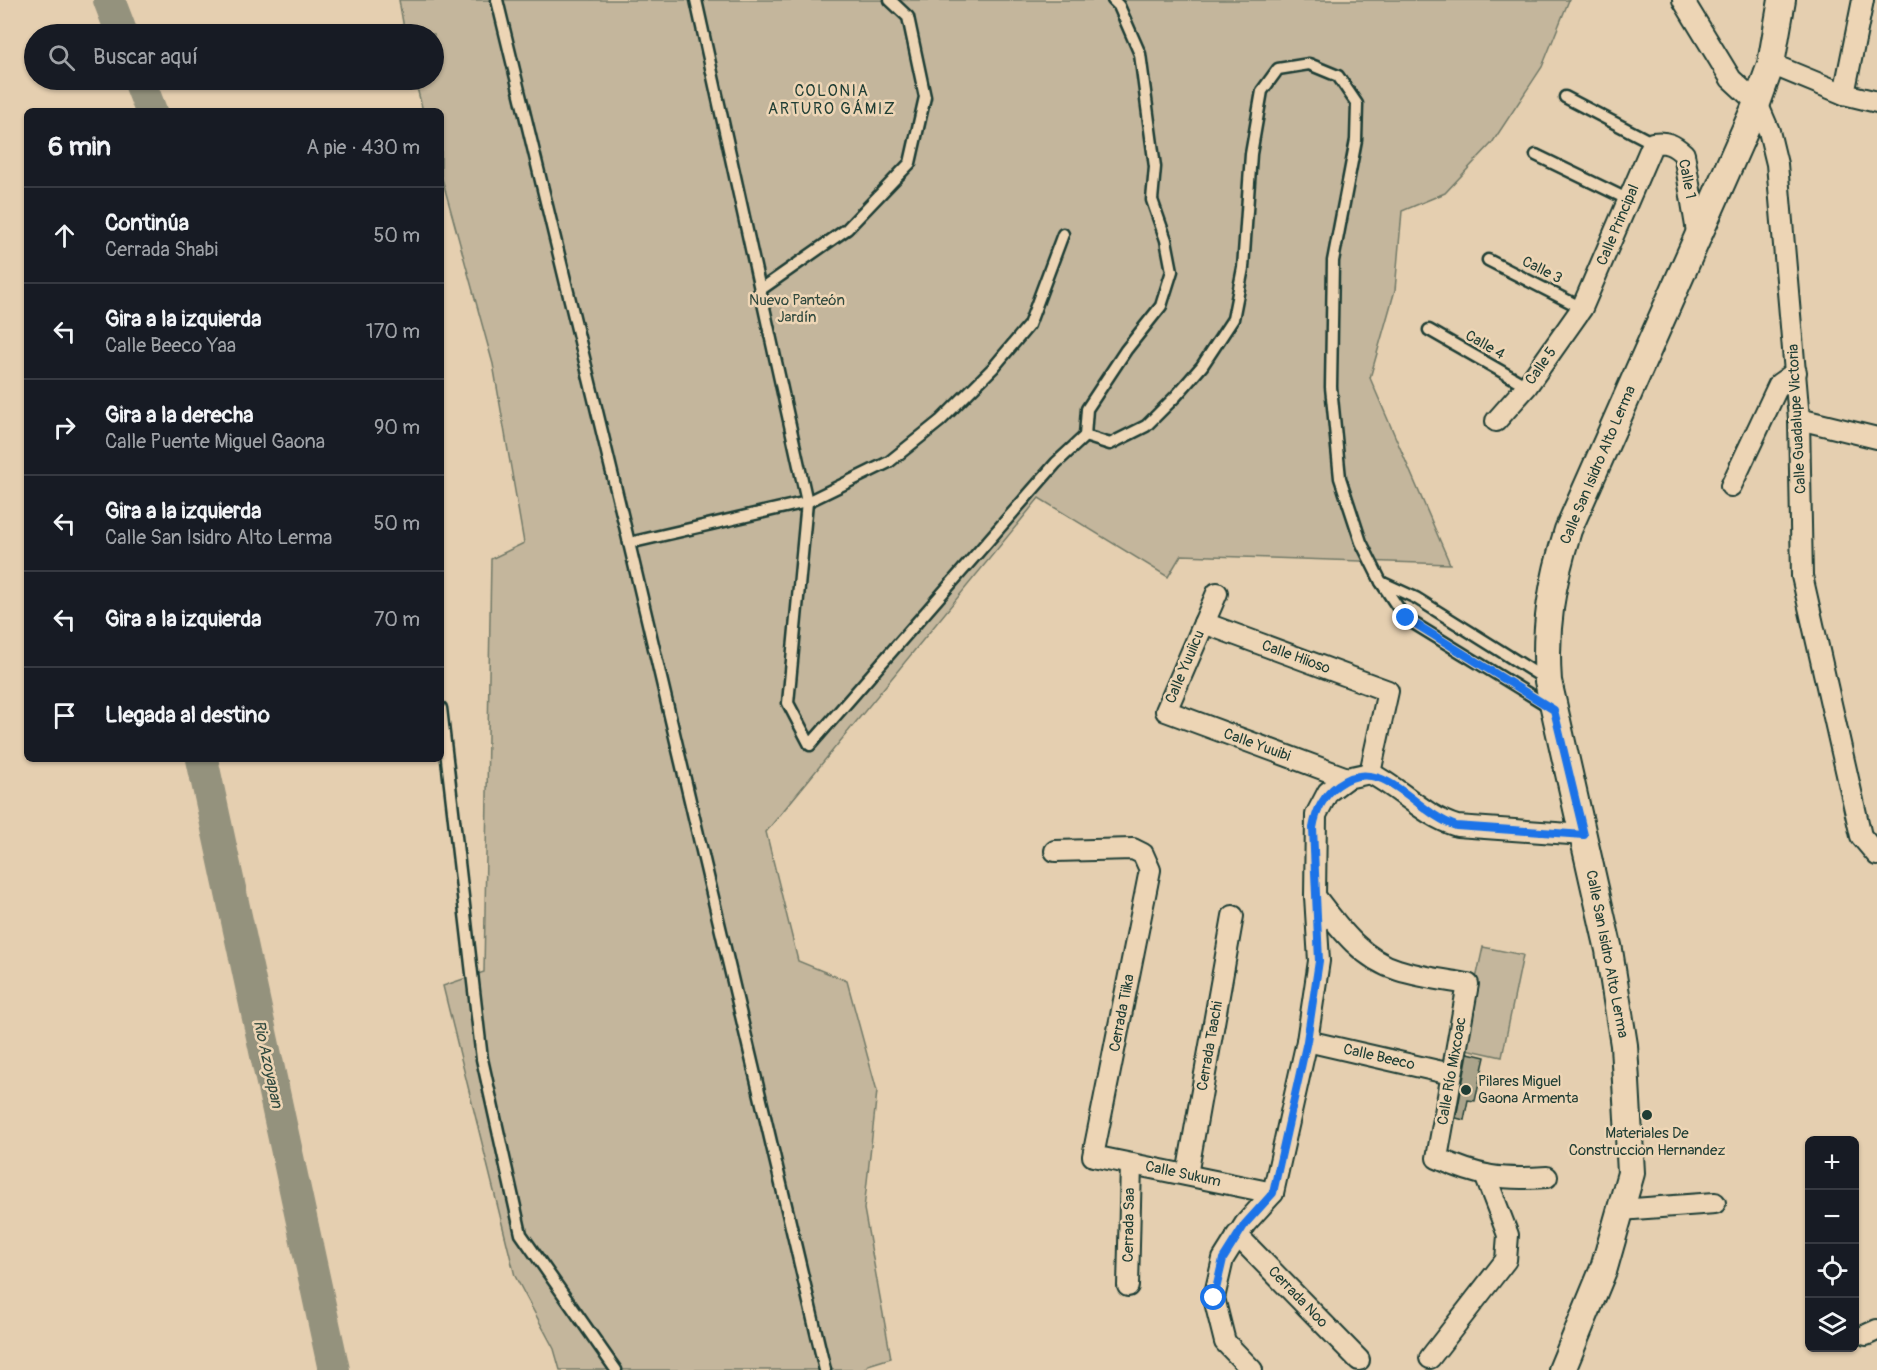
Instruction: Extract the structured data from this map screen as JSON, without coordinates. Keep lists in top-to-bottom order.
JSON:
{
  "streets": {
    "street": [
      "Calle 1",
      "Calle Principal",
      "Calle 5",
      "Calle Guadalupe Victoria",
      "Calle San Isidro Alto Lerma",
      "Calle Hiioso",
      "Calle Yuuiicu",
      "Calle Yuuibi",
      "Cerrada Tiika",
      "Cerrada Taachi",
      "Calle Beeco",
      "Calle Río Mixcoac",
      "Calle Sukum",
      "Cerrada Saa",
      "Cerrada Noo"
    ],
    "lane": ["Calle 3", "Calle 4"]
  },
  "crossings": [
    ["Calle 1", "Calle Principal"],
    ["Calle 1", "Calle San Isidro Alto Lerma"],
    ["Calle Principal", "Calle 3"],
    ["Calle Principal", "Calle 5"],
    ["Calle 3", "Calle 5"],
    ["Calle 4", "Calle 5"],
    ["Calle Guadalupe Victoria", "Calle San Isidro Alto Lerma"],
    ["Calle Hiioso", "Calle Yuuiicu"],
    ["Calle Yuuiicu", "Calle Yuuibi"],
    ["Cerrada Tiika", "Calle Sukum"],
    ["Cerrada Taachi", "Calle Sukum"],
    ["Calle Beeco", "Calle Río Mixcoac"],
    ["Calle Sukum", "Cerrada Saa"]
  ],
  "districts": ["COLONIA ARTURO GÁMIZ"],
  "water": ["Rio Azoyapan"],
  "parks": ["Nuevo Panteón Jardín"],
  "places": ["Pilares Miguel Gaona Armenta", "Materiales De Construccion Hernandez"],
  "page": {
    "search": "Buscar aquí",
    "heading": ["6 min", "A pie · 430 m"],
    "list": [
      ["Continúa", "Cerrada Shabi", "50 m"],
      ["Gira a la izquierda", "Calle Beeco Yaa", "170 m"],
      ["Gira a la derecha", "Calle Puente Miguel Gaona", "90 m"],
      ["Gira a la izquierda", "Calle San Isidro Alto Lerma", "50 m"],
      ["Gira a la izquierda", "70 m"],
      "Llegada al destino"
    ],
    "map_buttons": ["+", "−"]
  }
}
